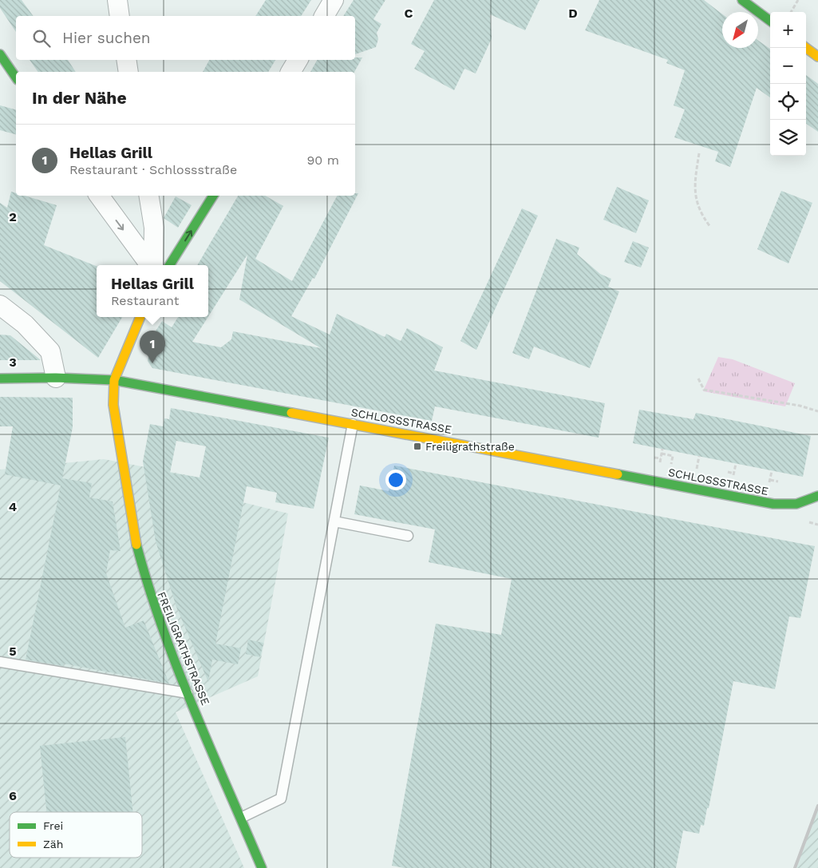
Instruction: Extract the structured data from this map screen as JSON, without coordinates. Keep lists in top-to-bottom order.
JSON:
{
  "streets": {
    "street": ["SCHLOSSSTRASSE", "FREILIGRATHSTRASSE"]
  },
  "crossings": [
    ["SCHLOSSSTRASSE", "FREILIGRATHSTRASSE"]
  ],
  "places": {
    "transit": ["Freiligrathstraße"]
  },
  "legend": ["Frei", "Zäh"],
  "north": "bottom left",
  "page": {
    "map_buttons": ["+", "−"],
    "search": "Hier suchen",
    "heading": "In der Nähe",
    "list": [
      {
        "mark": "1",
        "name": "Hellas Grill",
        "note": "Restaurant · Schlossstraße",
        "value": "90 m"
      }
    ],
    "popup": ["Hellas Grill", "Restaurant"],
    "pins": "1"
  },
  "grid": {
    "columns": ["C", "D"],
    "rows": [
      "2",
      "3",
      "4",
      "5",
      "6"
    ]
  }
}
